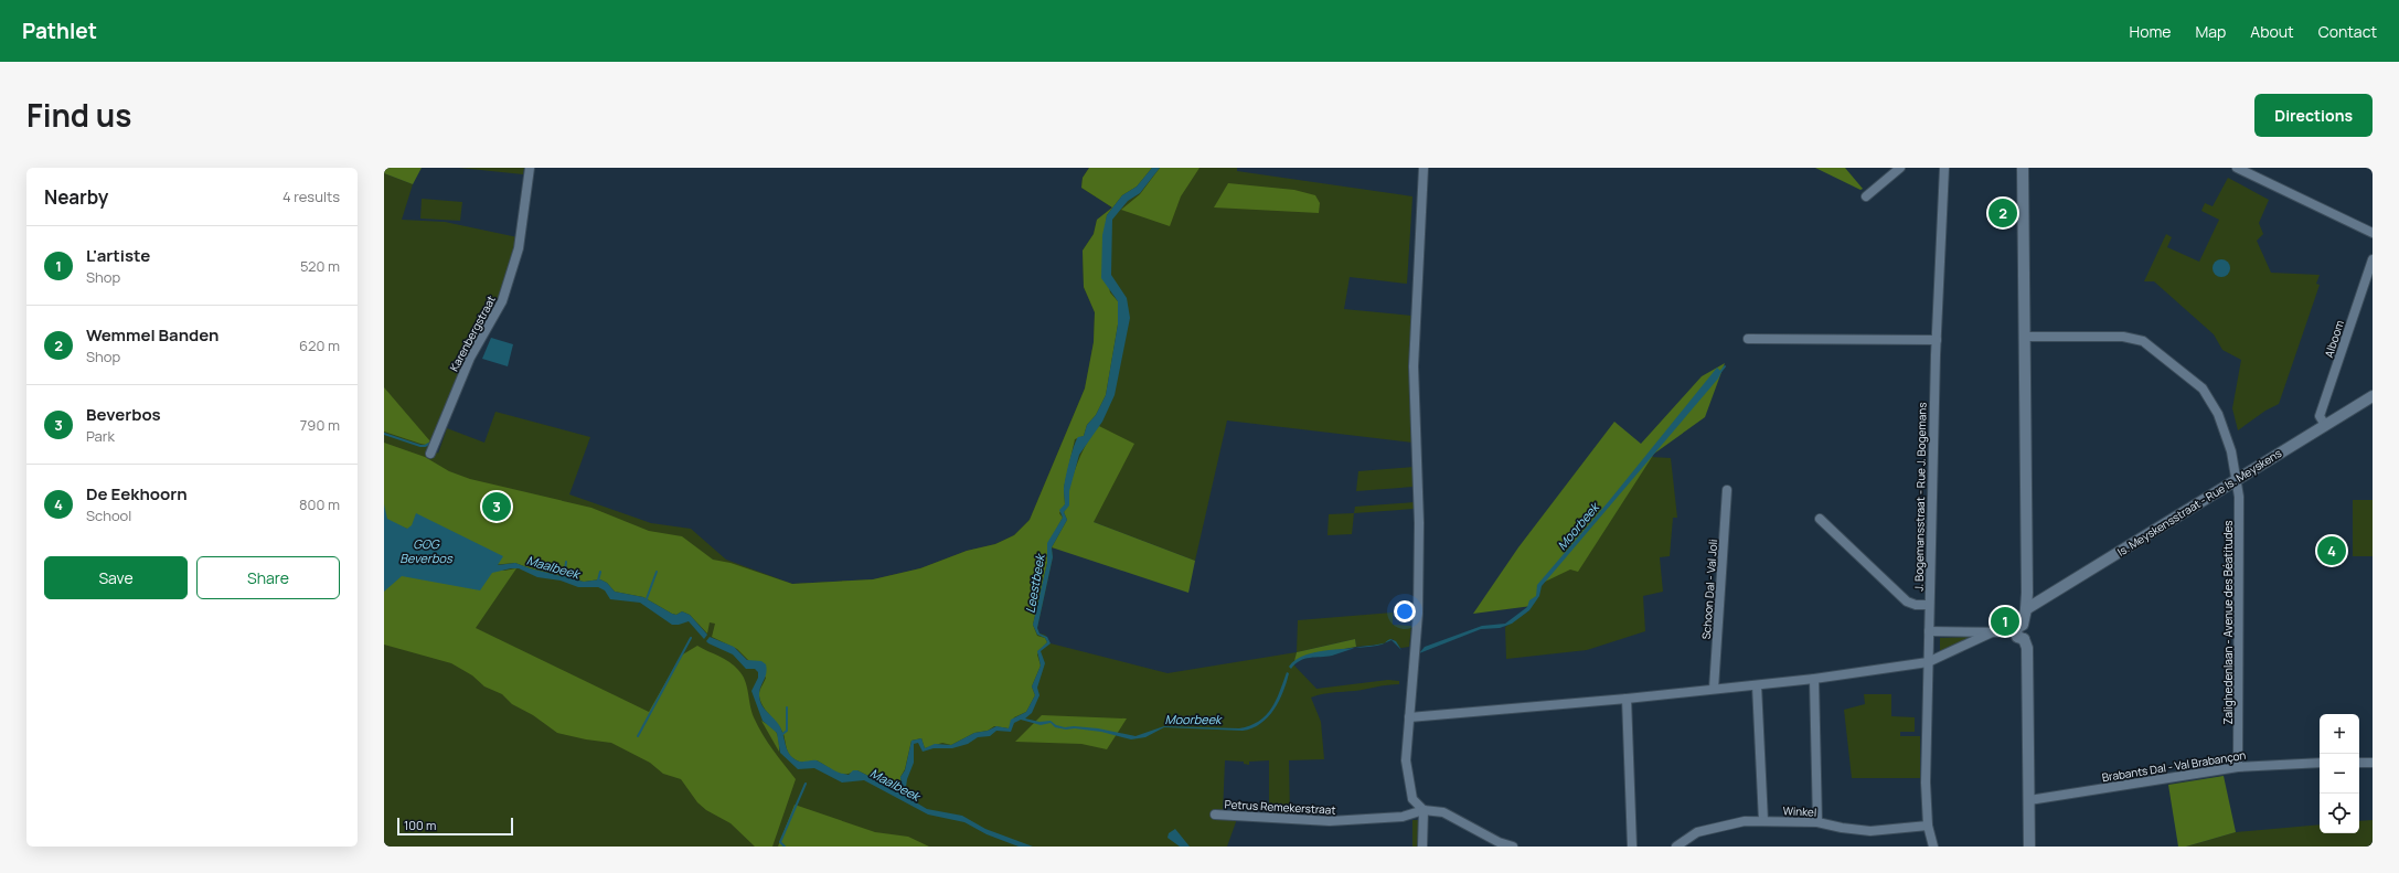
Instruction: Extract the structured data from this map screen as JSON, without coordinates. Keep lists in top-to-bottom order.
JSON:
{
  "streets": {
    "street": [
      "Karenbergstraat",
      "Alboom",
      "J. Bogemansstraat - Rue J. Bogemans",
      "Is. Meyskensstraat - Rue Is. Meyskens",
      "Schoon Dal - Val Joli",
      "Zalighedenlaan - Avenue des Béatitudes",
      "Brabants Dal - Val Brabançon",
      "Petrus Remekerstraat",
      "Winkel"
    ]
  },
  "crossings": [
    ["Alboom", "Is. Meyskensstraat - Rue Is. Meyskens"],
    ["J. Bogemansstraat - Rue J. Bogemans", "Winkel"],
    ["Is. Meyskensstraat - Rue Is. Meyskens", "Zalighedenlaan - Avenue des Béatitudes"],
    ["Zalighedenlaan - Avenue des Béatitudes", "Brabants Dal - Val Brabançon"]
  ],
  "water": [
    "Moorbeek",
    "GOG Beverbos",
    "Maalbeek",
    "Leestbeek"
  ],
  "scale_bar": "100 m",
  "page": {
    "header": "Pathlet",
    "nav": [
      "Home",
      "Map",
      "About",
      "Contact"
    ],
    "title": "Find us",
    "buttons": [
      "Directions",
      ["Save", "Share"]
    ],
    "heading": ["Nearby", "4 results"],
    "pins": [
      "2",
      "3",
      "4",
      "1"
    ],
    "list": [
      {
        "mark": "1",
        "name": "L'artiste",
        "note": "Shop",
        "value": "520 m"
      },
      {
        "mark": "2",
        "name": "Wemmel Banden",
        "note": "Shop",
        "value": "620 m"
      },
      {
        "mark": "3",
        "name": "Beverbos",
        "note": "Park",
        "value": "790 m"
      },
      {
        "mark": "4",
        "name": "De Eekhoorn",
        "note": "School",
        "value": "800 m"
      }
    ],
    "map_buttons": ["+", "−"],
    "scale": "100 m"
  }
}
